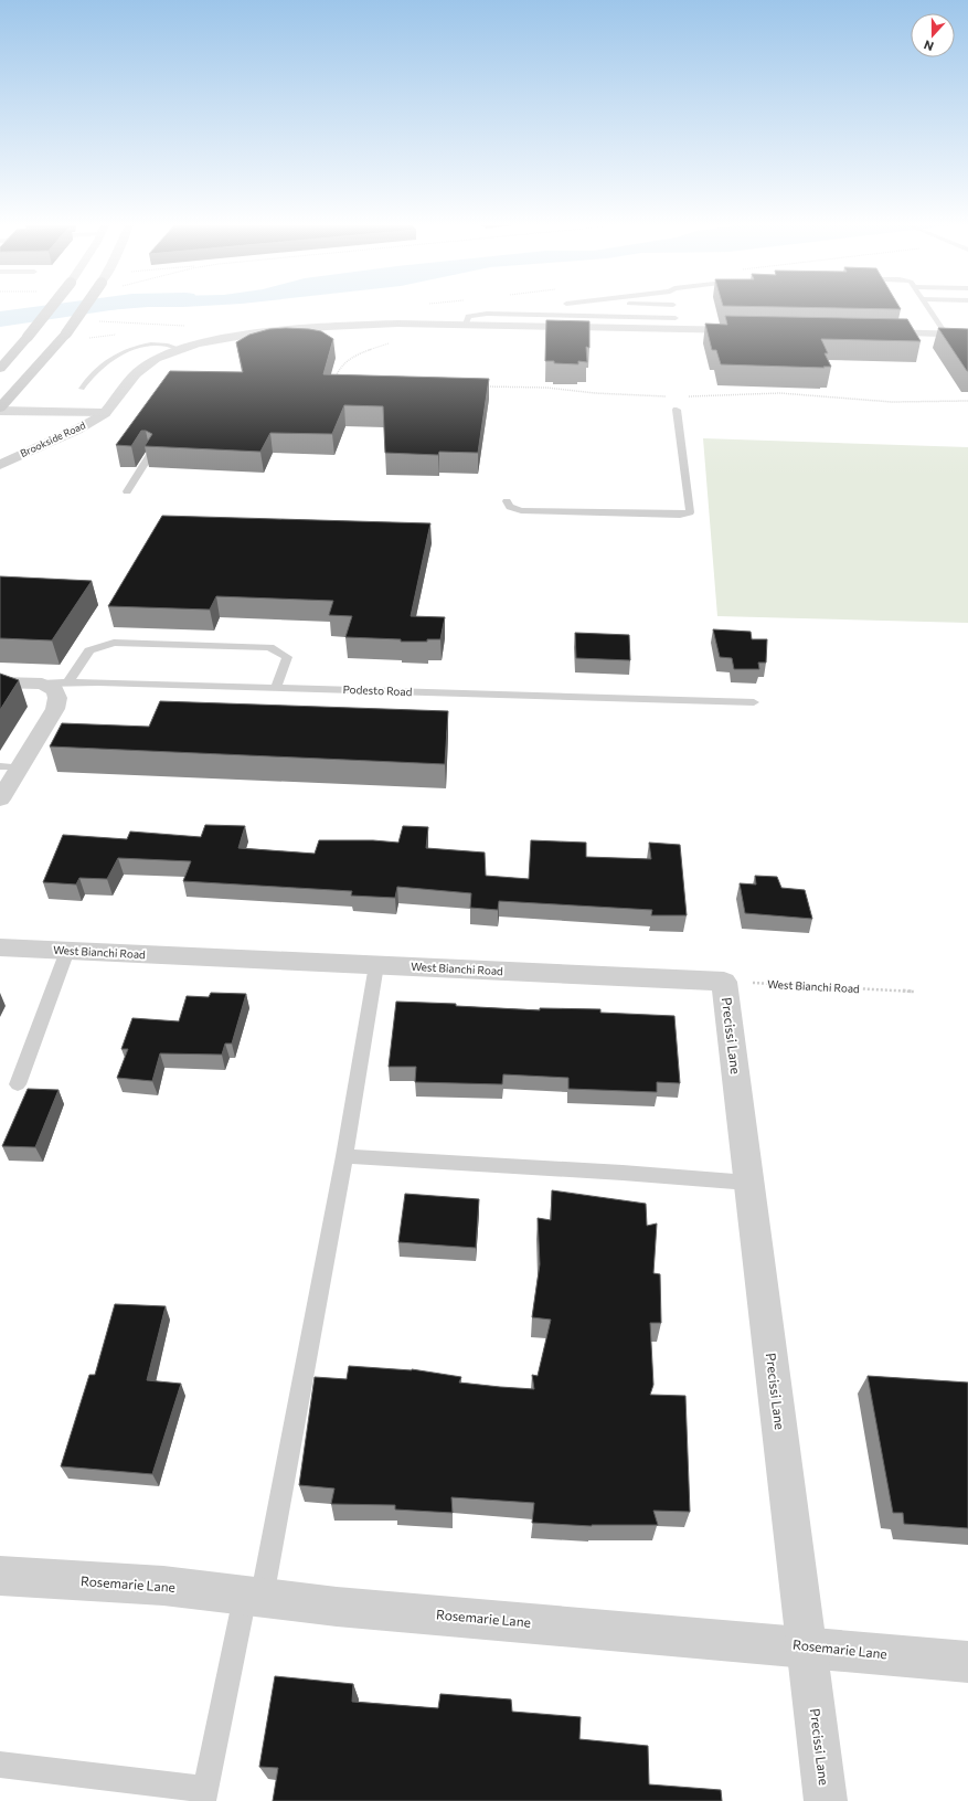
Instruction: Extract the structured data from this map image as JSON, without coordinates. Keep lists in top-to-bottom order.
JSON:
{
  "streets": {
    "street": [
      "Brookside Road",
      "Podesto Road",
      "West Bianchi Road",
      "Precissi Lane",
      "Rosemarie Lane"
    ]
  },
  "crossings": [
    ["West Bianchi Road", "Precissi Lane"],
    ["Precissi Lane", "Rosemarie Lane"]
  ],
  "north": "bottom"
}
